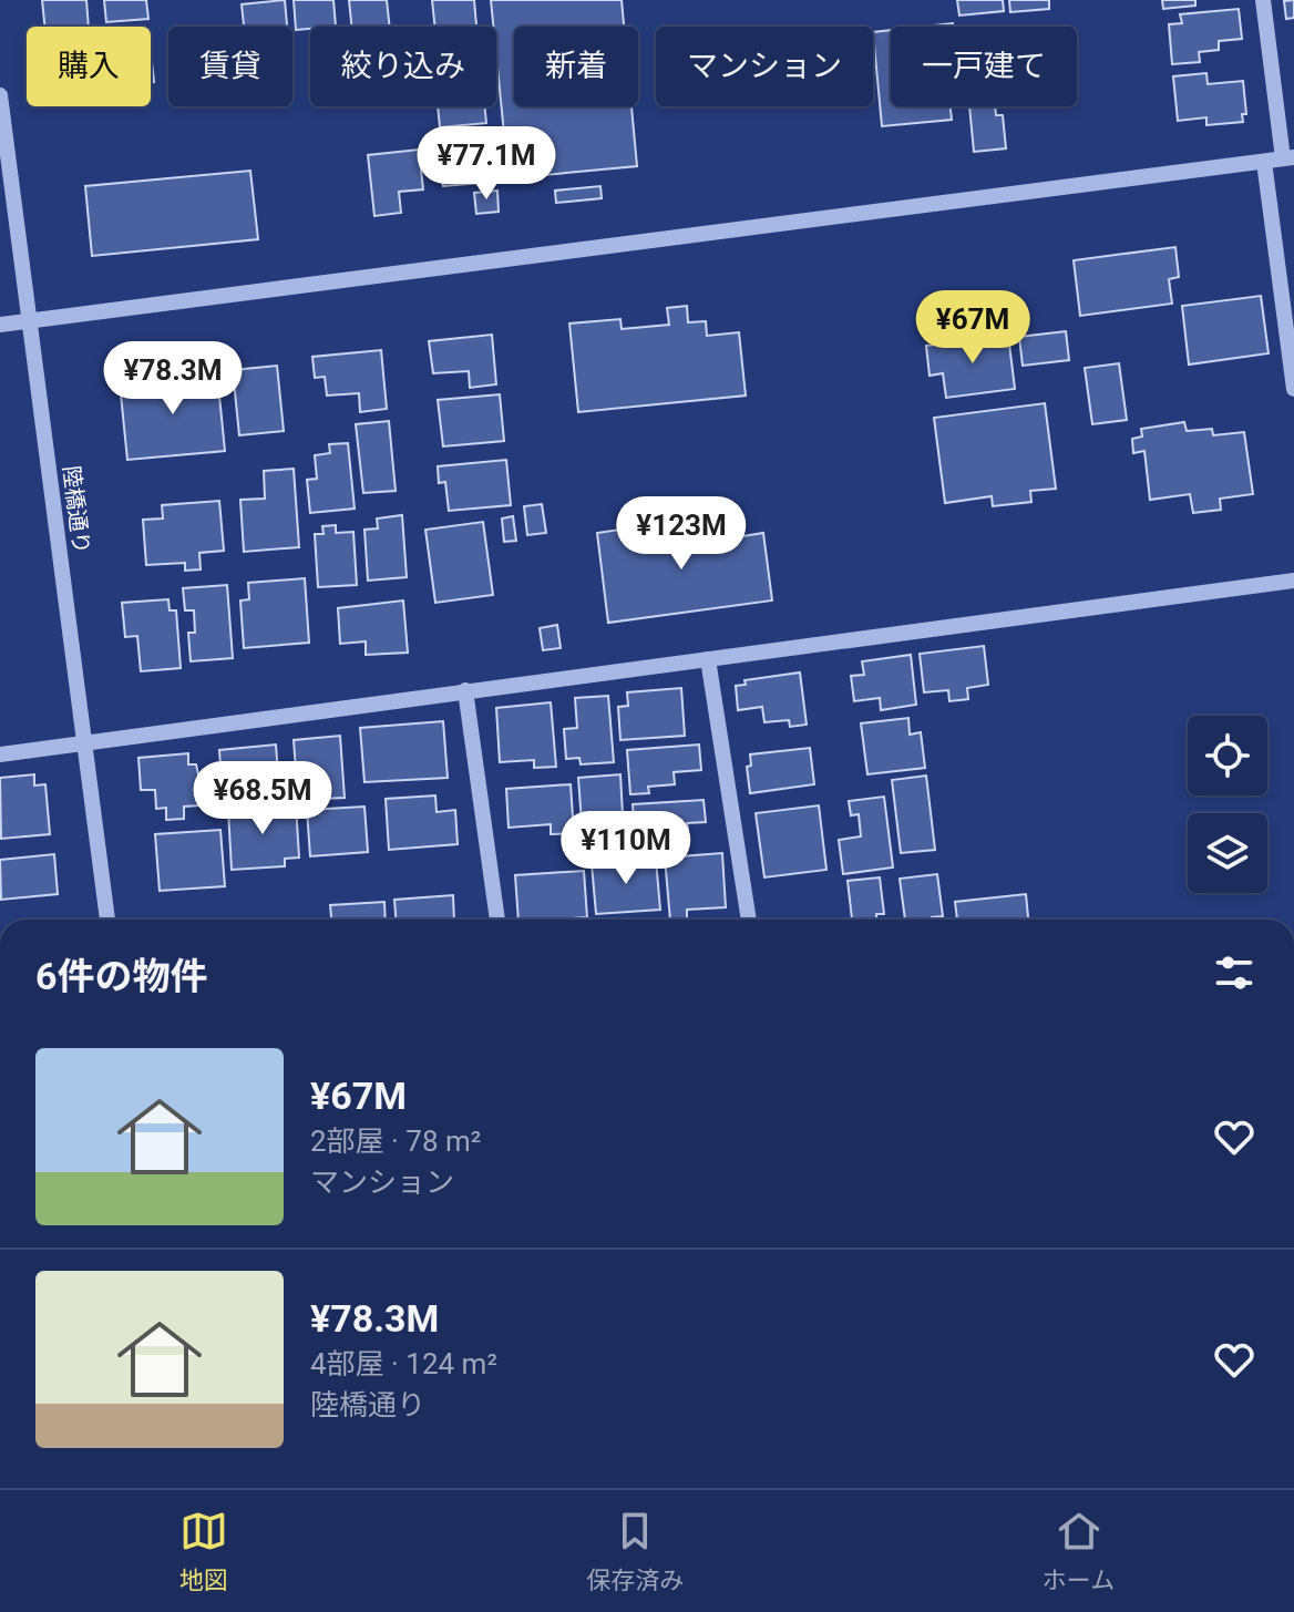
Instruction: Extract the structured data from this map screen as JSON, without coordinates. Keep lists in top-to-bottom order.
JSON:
{
  "streets": {
    "street": ["陸橋通り"]
  },
  "page": {
    "chip": [
      "購入",
      "賃貸",
      "絞り込み",
      "新着",
      "マンション",
      "一戸建て"
    ],
    "price": [
      "¥77.1M",
      "¥67M",
      "¥78.3M",
      "¥123M",
      "¥68.5M",
      "¥110M"
    ],
    "heading": "6件の物件",
    "list": [
      {
        "name": "¥67M",
        "note": "2部屋 · 78 m² · マンション"
      },
      {
        "name": "¥78.3M",
        "note": "4部屋 · 124 m² · 陸橋通り"
      }
    ],
    "tabs": ["地図", "保存済み", "ホーム"]
  }
}
